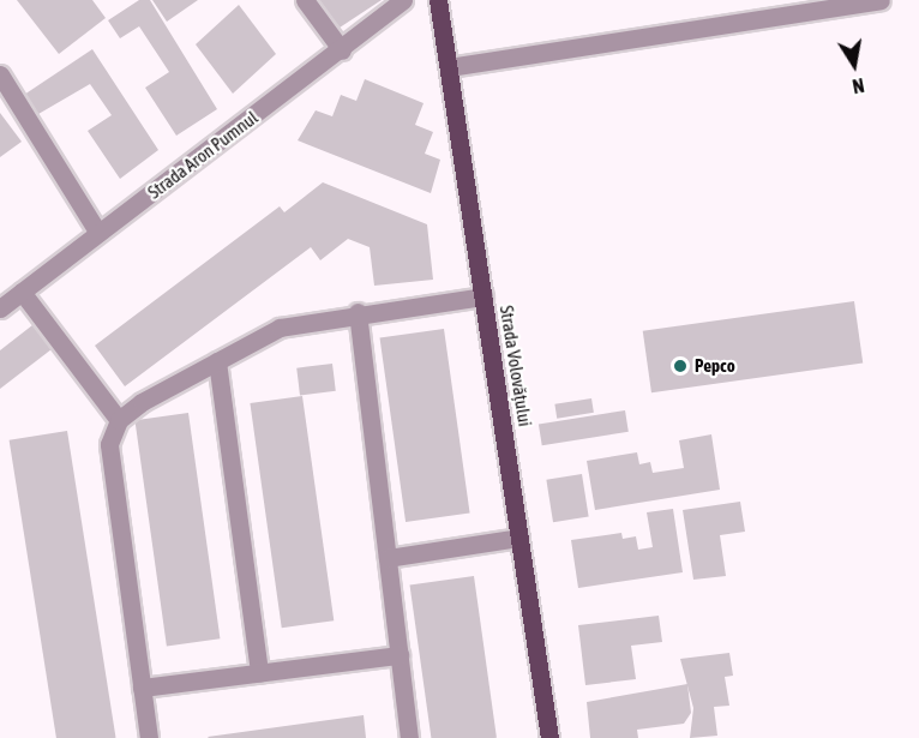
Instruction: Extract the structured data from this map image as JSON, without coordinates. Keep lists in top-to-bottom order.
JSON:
{
  "streets": {
    "main road": ["Strada Volovățului"],
    "street": ["Strada Aron Pumnul"]
  },
  "places": ["Pepco"],
  "north": "bottom"
}
